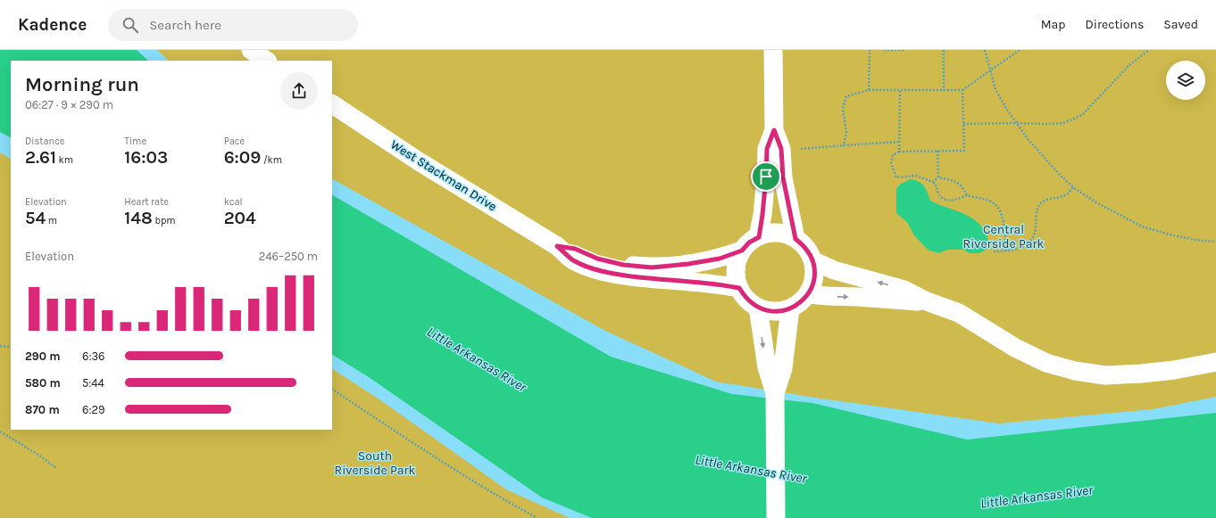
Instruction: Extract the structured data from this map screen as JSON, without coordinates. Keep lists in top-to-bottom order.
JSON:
{
  "streets": {
    "street": ["West Stackman Drive"]
  },
  "water": ["Little Arkansas River"],
  "parks": ["Central Riverside Park", "South Riverside Park"],
  "page": {
    "header": "Kadence",
    "search": "Search here",
    "nav": ["Map", "Directions", "Saved"],
    "heading": ["Morning run", "06:27 · 9 × 290 m"],
    "stats": [
      ["Distance", "2.61 km"],
      ["Time", "16:03"],
      ["Pace", "6:09 /km"],
      ["Elevation", "54 m"],
      ["Heart rate", "148 bpm"],
      ["kcal", "204"]
    ],
    "chart": ["Elevation", "246–250 m"],
    "list": [
      {
        "name": "290 m",
        "note": "6:36"
      },
      {
        "name": "580 m",
        "note": "5:44"
      },
      {
        "name": "870 m",
        "note": "6:29"
      }
    ]
  }
}
